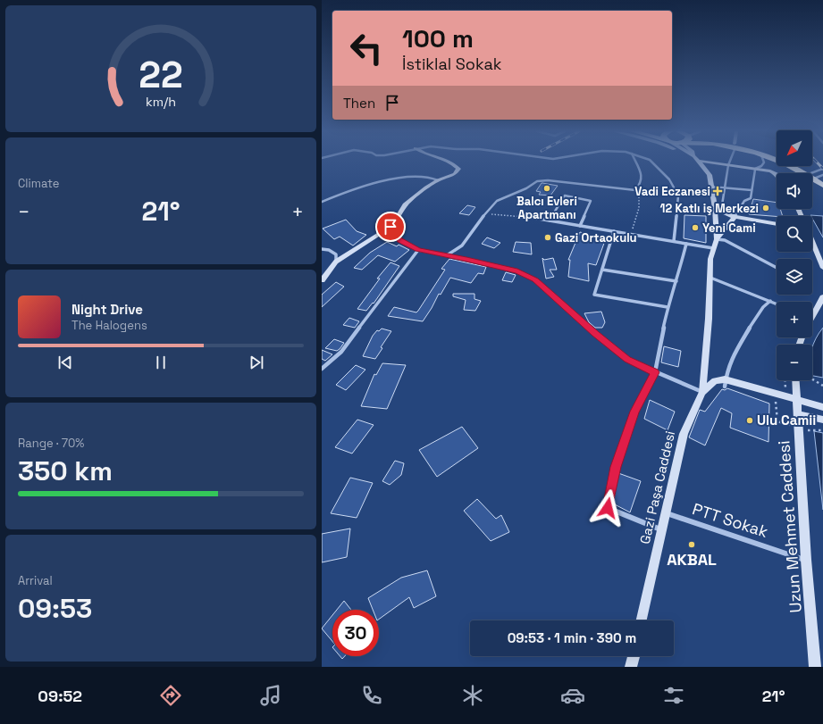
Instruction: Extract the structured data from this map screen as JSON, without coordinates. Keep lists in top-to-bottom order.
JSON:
{
  "streets": {
    "street": ["Gazi Paşa Caddesi", "PTT Sokak", "Uzun Mehmet Caddesi"]
  },
  "crossings": [
    ["Gazi Paşa Caddesi", "PTT Sokak"],
    ["PTT Sokak", "Uzun Mehmet Caddesi"]
  ],
  "places": {
    "other": [
      "Balcı Evleri Apartmanı",
      "12 Katlı iş Merkezi",
      "Yeni Cami",
      "Gazi Ortaokulu",
      "Ulu Camii",
      "AKBAL"
    ],
    "health": ["Vadi Eczanesi"]
  },
  "north": "bottom left",
  "page": {
    "turn": ["100 m", "İstiklal Sokak"],
    "then": "Then",
    "map_buttons": ["+", "−"],
    "tile": [
      "Climate",
      ["Range · 70%", "350 km"],
      ["Arrival", "09:53"]
    ],
    "heat": ["−", "21°", "+"],
    "song": ["Night Drive", "The Halogens"],
    "limit": "30",
    "trip": "09:53 · 1 min · 390 m",
    "tabs": ["09:52", "21°"],
    "gauge": ["22", "km/h"]
  }
}
